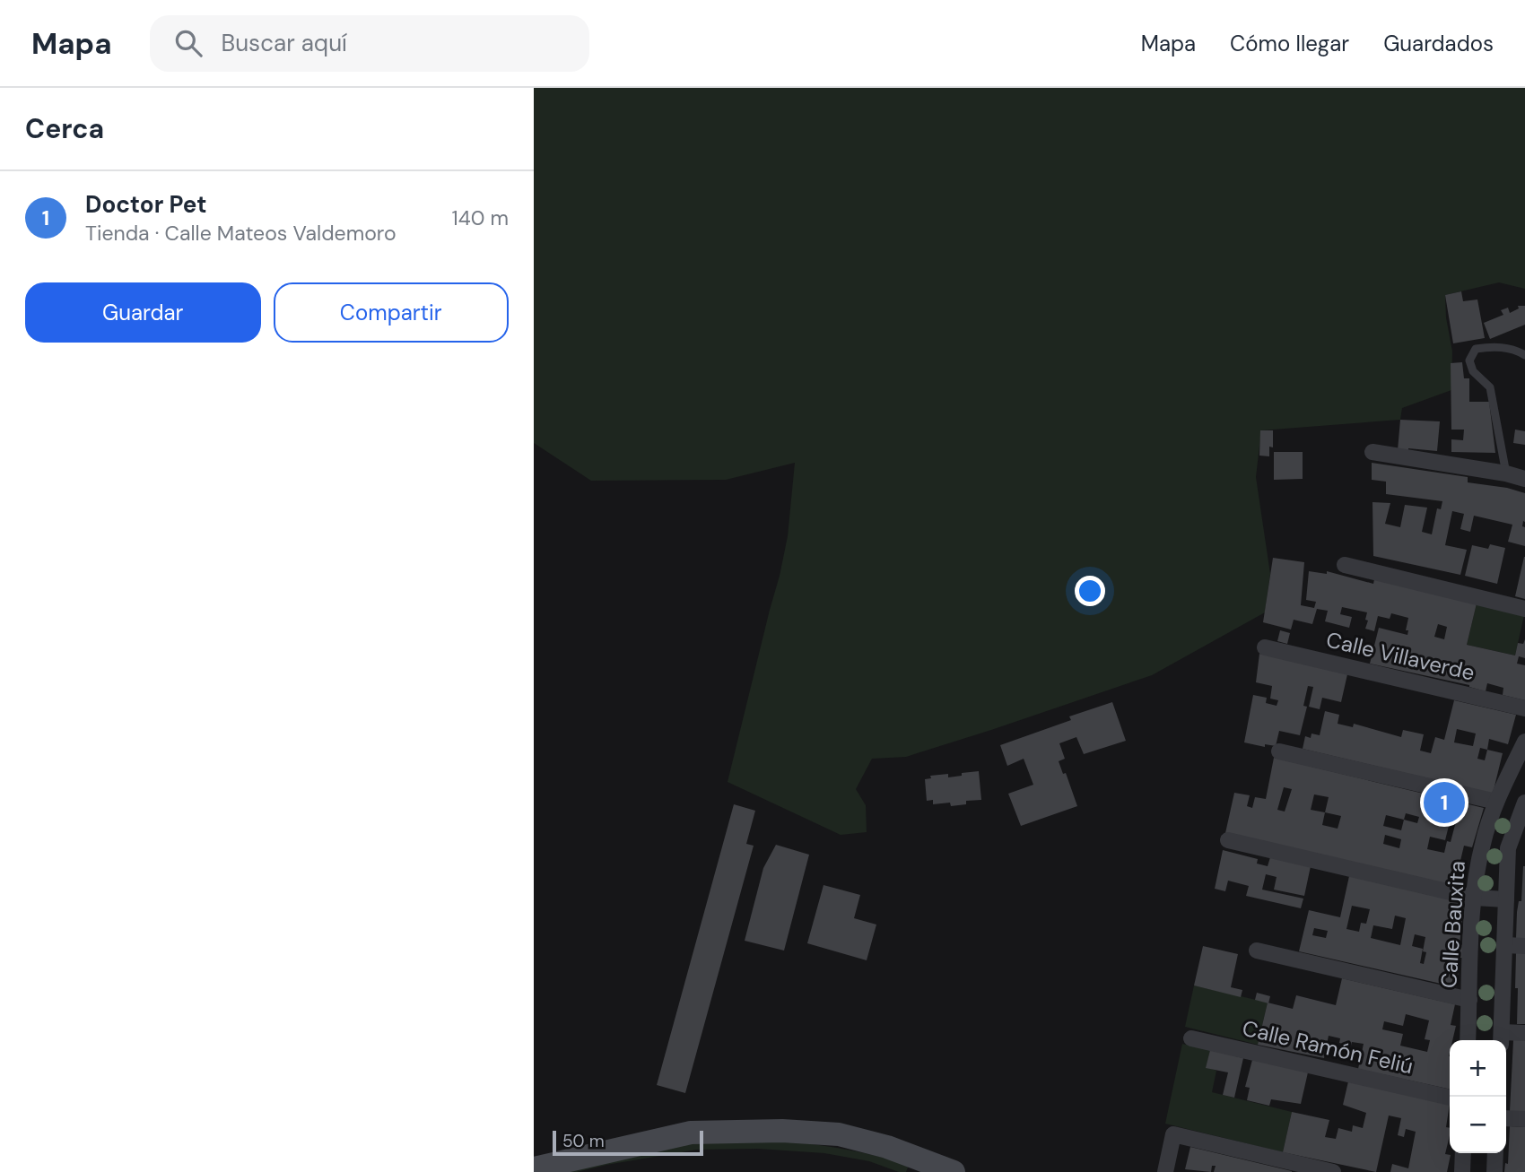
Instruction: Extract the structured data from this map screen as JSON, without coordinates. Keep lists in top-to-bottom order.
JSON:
{
  "streets": {
    "street": ["Calle Villaverde", "Calle Bauxita", "Calle Ramón Feliú"]
  },
  "scale_bar": "50 m",
  "page": {
    "header": "Mapa",
    "search": "Buscar aquí",
    "nav": ["Mapa", "Cómo llegar", "Guardados"],
    "heading": "Cerca",
    "list": [
      {
        "mark": "1",
        "name": "Doctor Pet",
        "note": "Tienda · Calle Mateos Valdemoro",
        "value": "140 m"
      }
    ],
    "buttons": ["Guardar", "Compartir"],
    "pins": "1",
    "map_buttons": ["+", "−"],
    "scale": "50 m"
  }
}
